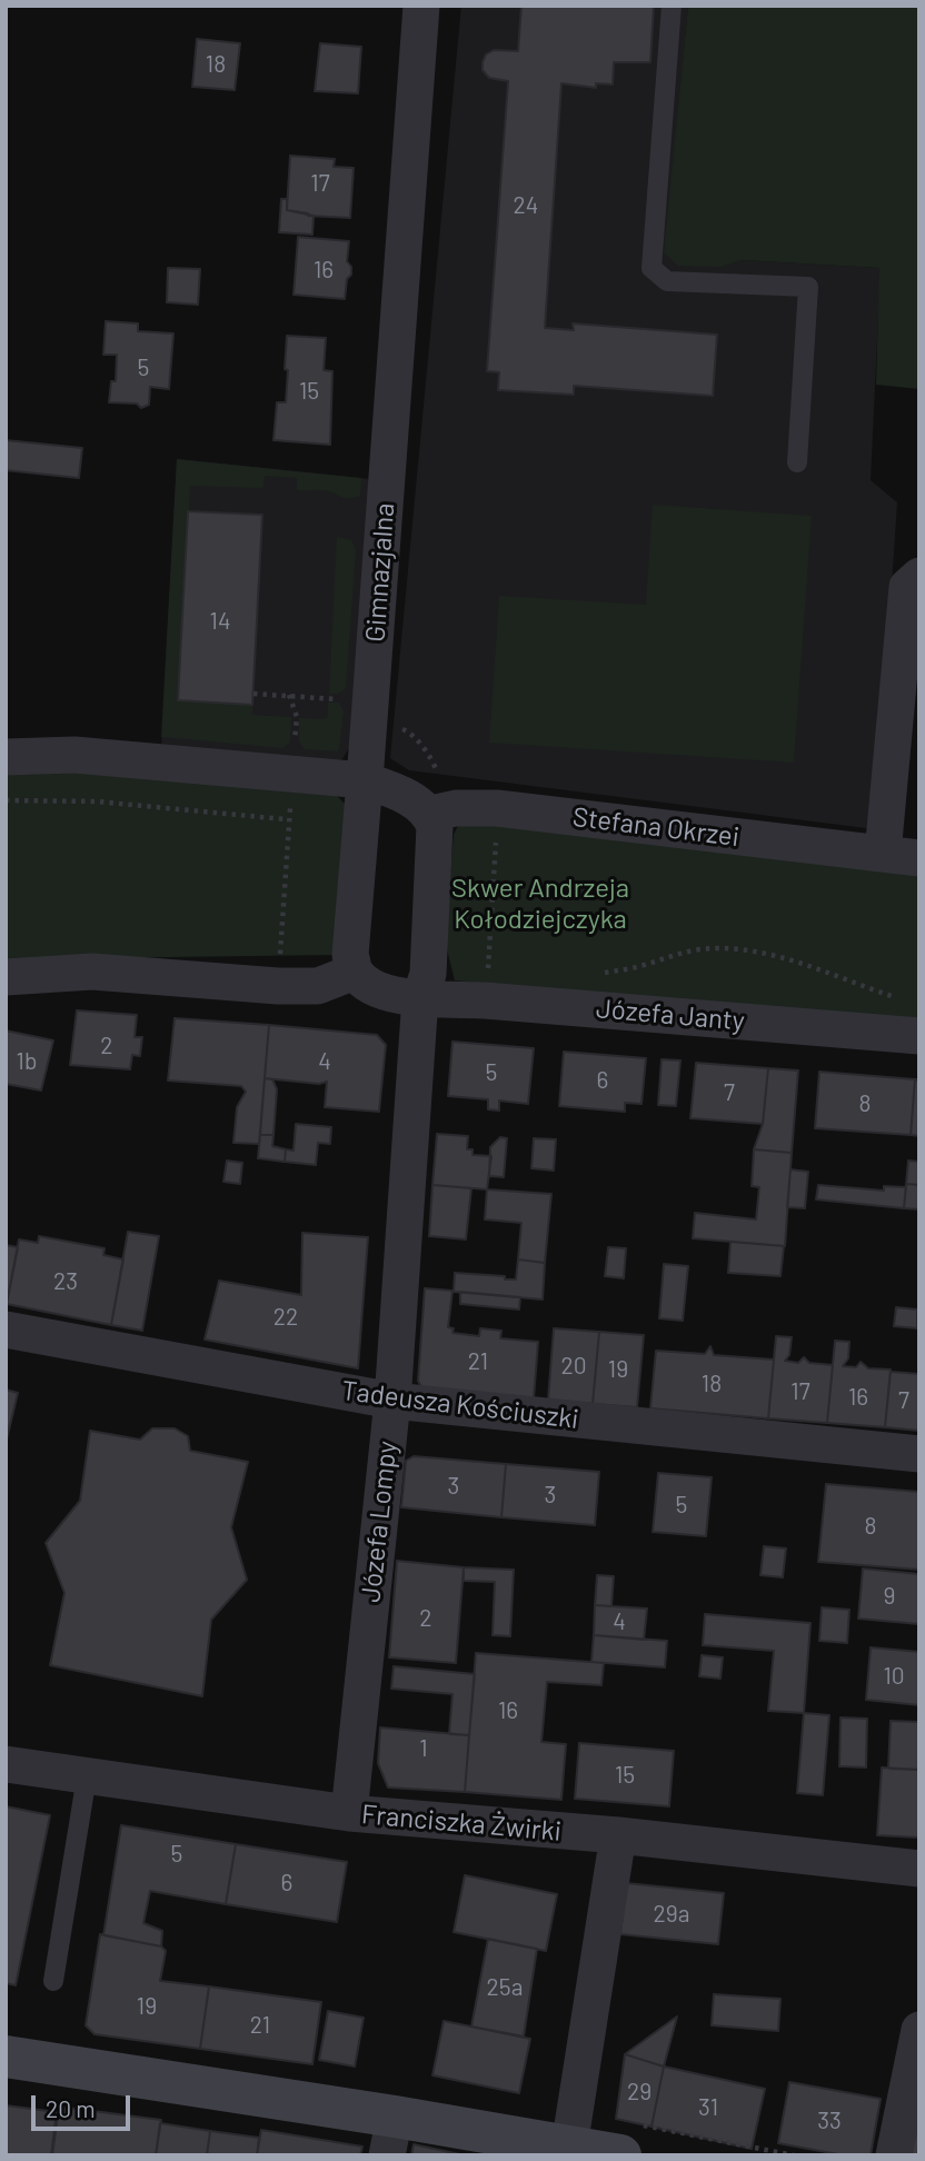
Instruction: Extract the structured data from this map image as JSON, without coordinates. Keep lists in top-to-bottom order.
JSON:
{
  "streets": {
    "street": [
      "Gimnazjalna",
      "Stefana Okrzei",
      "Józefa Janty",
      "Tadeusza Kościuszki",
      "Józefa Lompy",
      "Franciszka Żwirki"
    ]
  },
  "crossings": [
    ["Gimnazjalna", "Józefa Janty"],
    ["Stefana Okrzei", "Józefa Lompy"],
    ["Józefa Janty", "Józefa Lompy"],
    ["Tadeusza Kościuszki", "Józefa Lompy"],
    ["Józefa Lompy", "Franciszka Żwirki"]
  ],
  "parks": ["Skwer Andrzeja Kołodziejczyka"],
  "house_numbers": [
    "18",
    "17",
    "24",
    "16",
    "5",
    "15",
    "14",
    "2",
    "1b",
    "4",
    "5",
    "6",
    "7",
    "8",
    "23",
    "22",
    "21",
    "20",
    "19",
    "18",
    "17",
    "16",
    "7",
    "3",
    "3",
    "5",
    "8",
    "9",
    "2",
    "4",
    "10",
    "16",
    "1",
    "15",
    "5",
    "6",
    "29a",
    "25a",
    "19",
    "21",
    "29",
    "31",
    "33"
  ],
  "scale_bar": "20 m"
}
